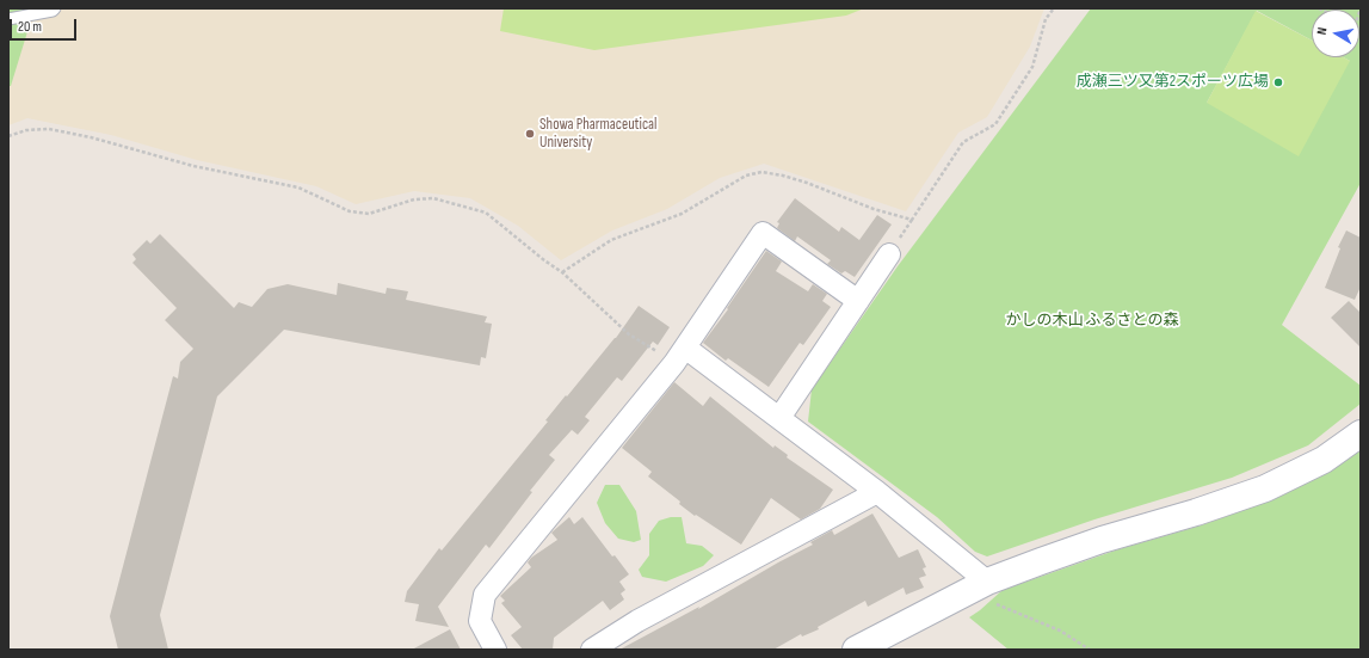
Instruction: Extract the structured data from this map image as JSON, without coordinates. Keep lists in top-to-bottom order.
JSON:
{
  "parks": ["かしの木山 ふるさとの森"],
  "places": ["成瀬三ツ又第2スポーツ広場", "Showa Pharmaceutical University"],
  "scale_bar": "20 m",
  "north": "left"
}
